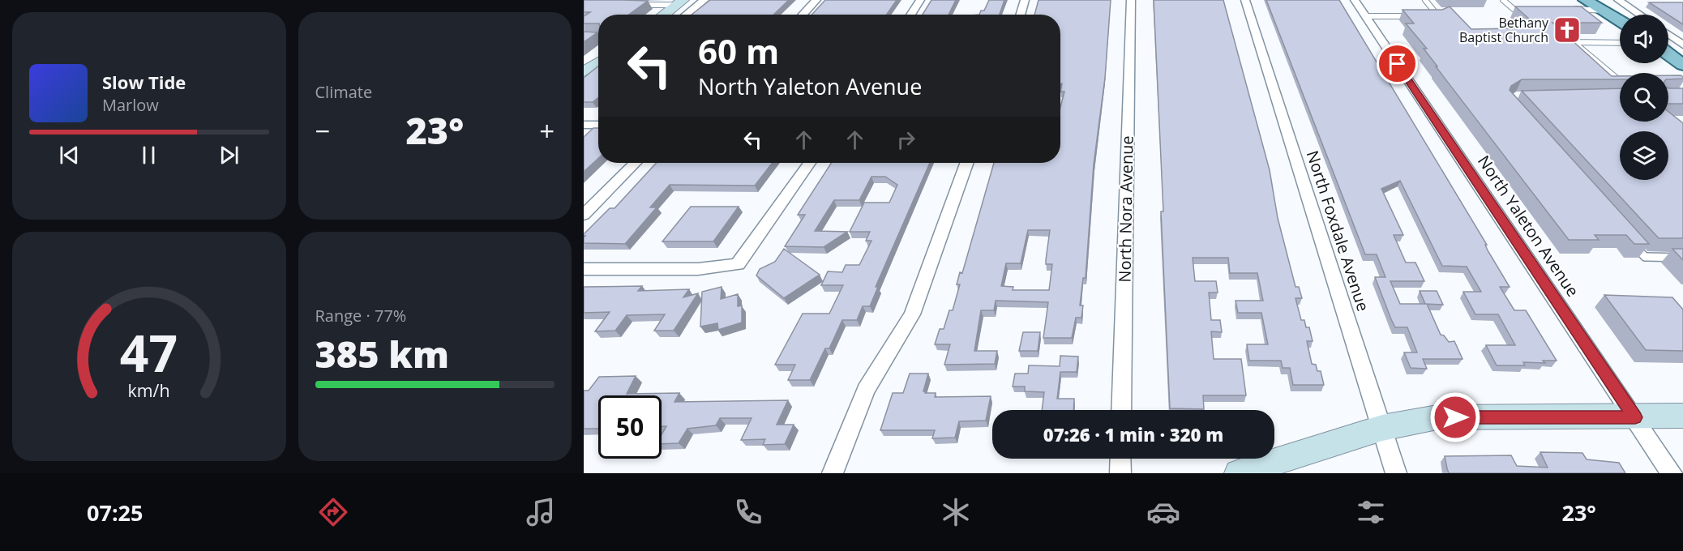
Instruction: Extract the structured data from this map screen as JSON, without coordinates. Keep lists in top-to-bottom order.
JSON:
{
  "streets": {
    "street": ["North Nora Avenue", "North Yaleton Avenue", "North Foxdale Avenue"]
  },
  "places": {
    "church": ["Bethany Baptist Church"]
  },
  "page": {
    "tile": [
      "Climate",
      ["Range · 77%", "385 km"]
    ],
    "turn": ["60 m", "North Yaleton Avenue"],
    "song": ["Slow Tide", "Marlow"],
    "heat": ["−", "23°", "+"],
    "limit": "50",
    "trip": "07:26 · 1 min · 320 m",
    "tabs": ["07:25", "23°"],
    "gauge": ["47", "km/h"]
  }
}
